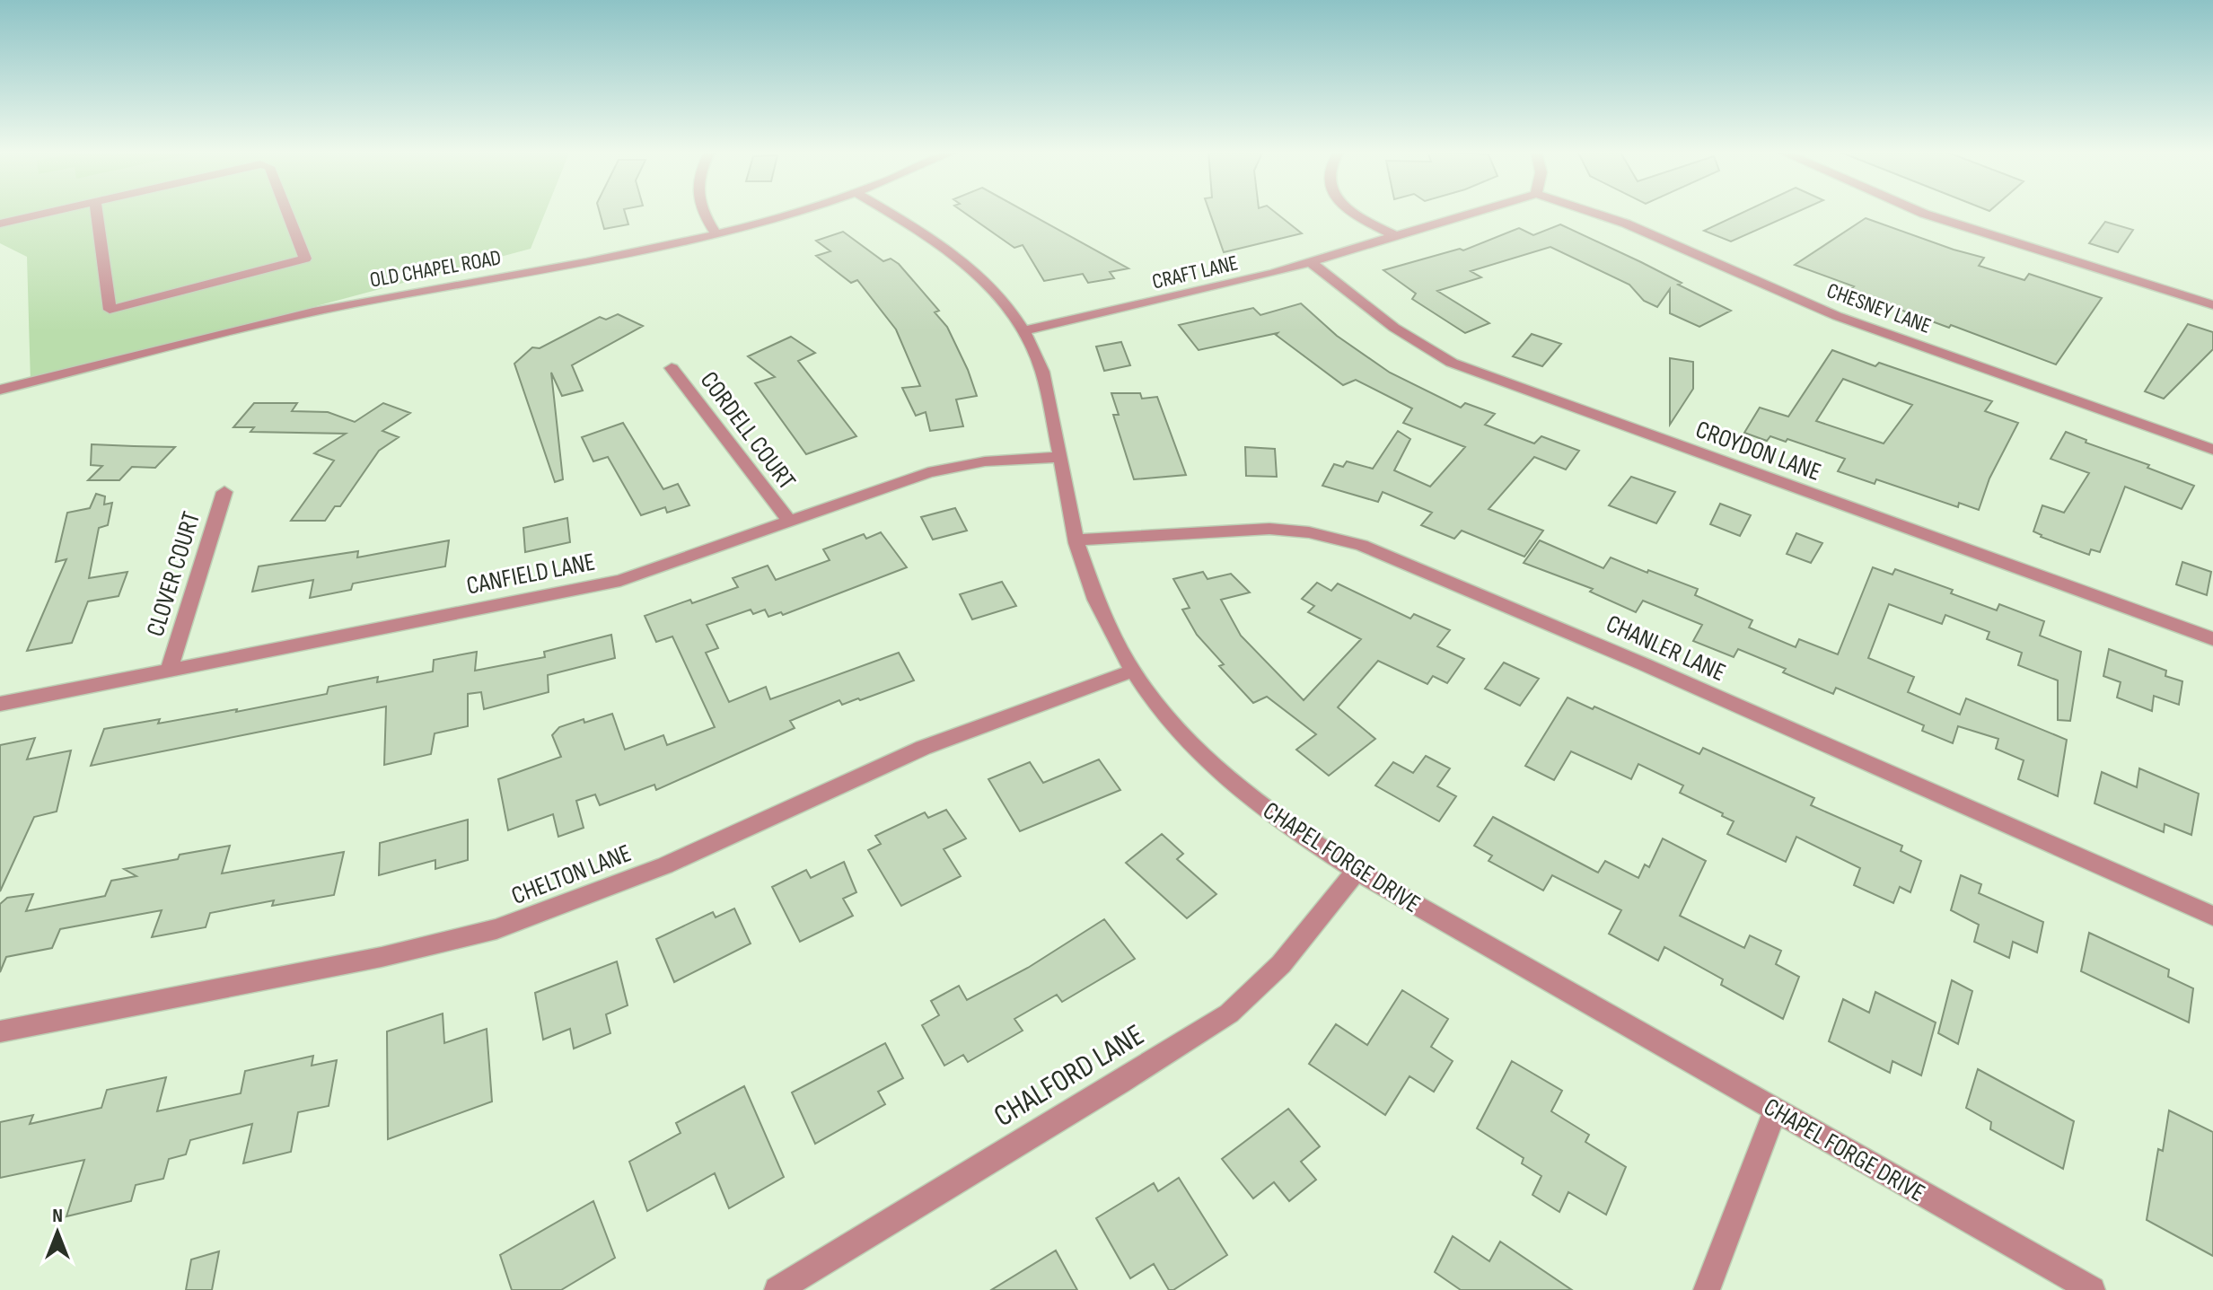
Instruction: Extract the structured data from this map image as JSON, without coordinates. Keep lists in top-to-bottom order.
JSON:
{
  "streets": {
    "street": [
      "OLD CHAPEL ROAD",
      "CRAFT LANE",
      "CHESNEY LANE",
      "CORDELL COURT",
      "CROYDON LANE",
      "CANFIELD LANE",
      "CLOVER COURT",
      "CHANLER LANE",
      "CHAPEL FORGE DRIVE",
      "CHELTON LANE",
      "CHALFORD LANE"
    ]
  },
  "crossings": [
    ["CRAFT LANE", "CROYDON LANE"],
    ["CRAFT LANE", "CHAPEL FORGE DRIVE"],
    ["CORDELL COURT", "CANFIELD LANE"],
    ["CANFIELD LANE", "CLOVER COURT"],
    ["CANFIELD LANE", "CHAPEL FORGE DRIVE"],
    ["CHANLER LANE", "CHAPEL FORGE DRIVE"],
    ["CHAPEL FORGE DRIVE", "CHELTON LANE"],
    ["CHAPEL FORGE DRIVE", "CHALFORD LANE"]
  ],
  "north": "top"
}
